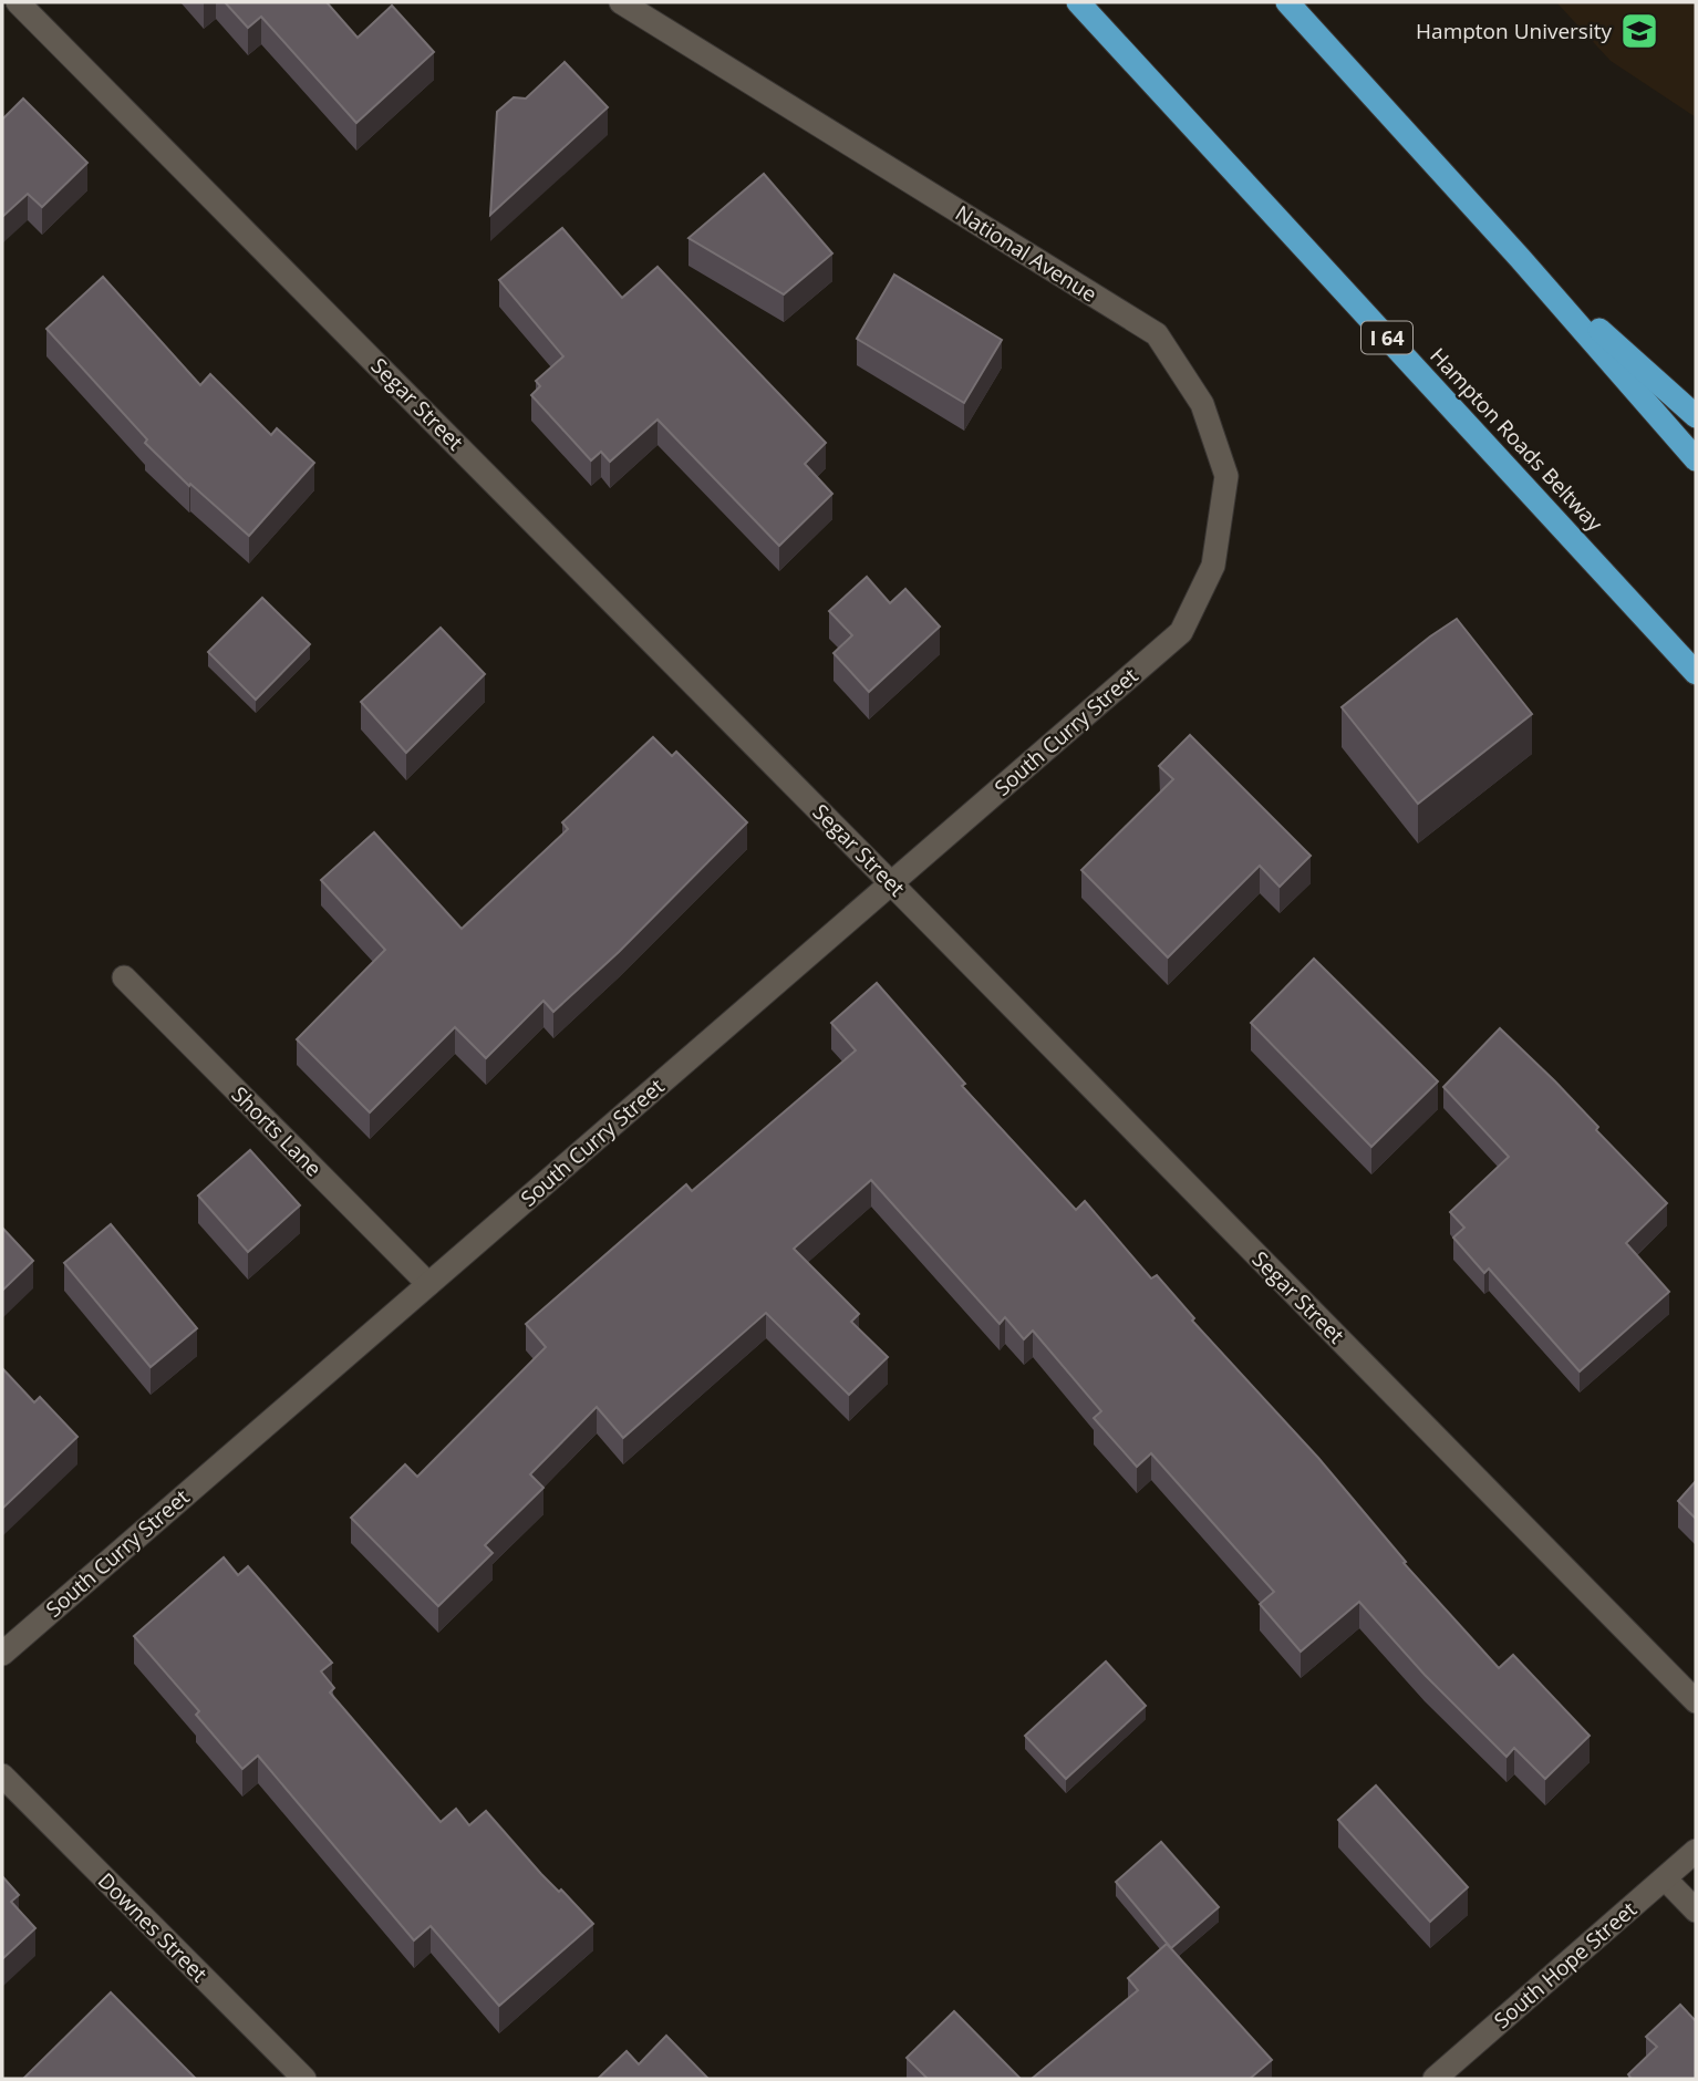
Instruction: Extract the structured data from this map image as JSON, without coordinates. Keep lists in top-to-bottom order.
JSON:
{
  "streets": {
    "highway": ["I 64", "Hampton Roads Beltway"],
    "street": [
      "National Avenue",
      "Segar Street",
      "South Curry Street",
      "Shorts Lane",
      "Downes Street",
      "South Hope Street"
    ]
  },
  "crossings": [
    ["National Avenue", "South Curry Street"],
    ["Segar Street", "South Curry Street"],
    ["South Curry Street", "Shorts Lane"]
  ],
  "places": {
    "school or university": ["Hampton University"]
  }
}
